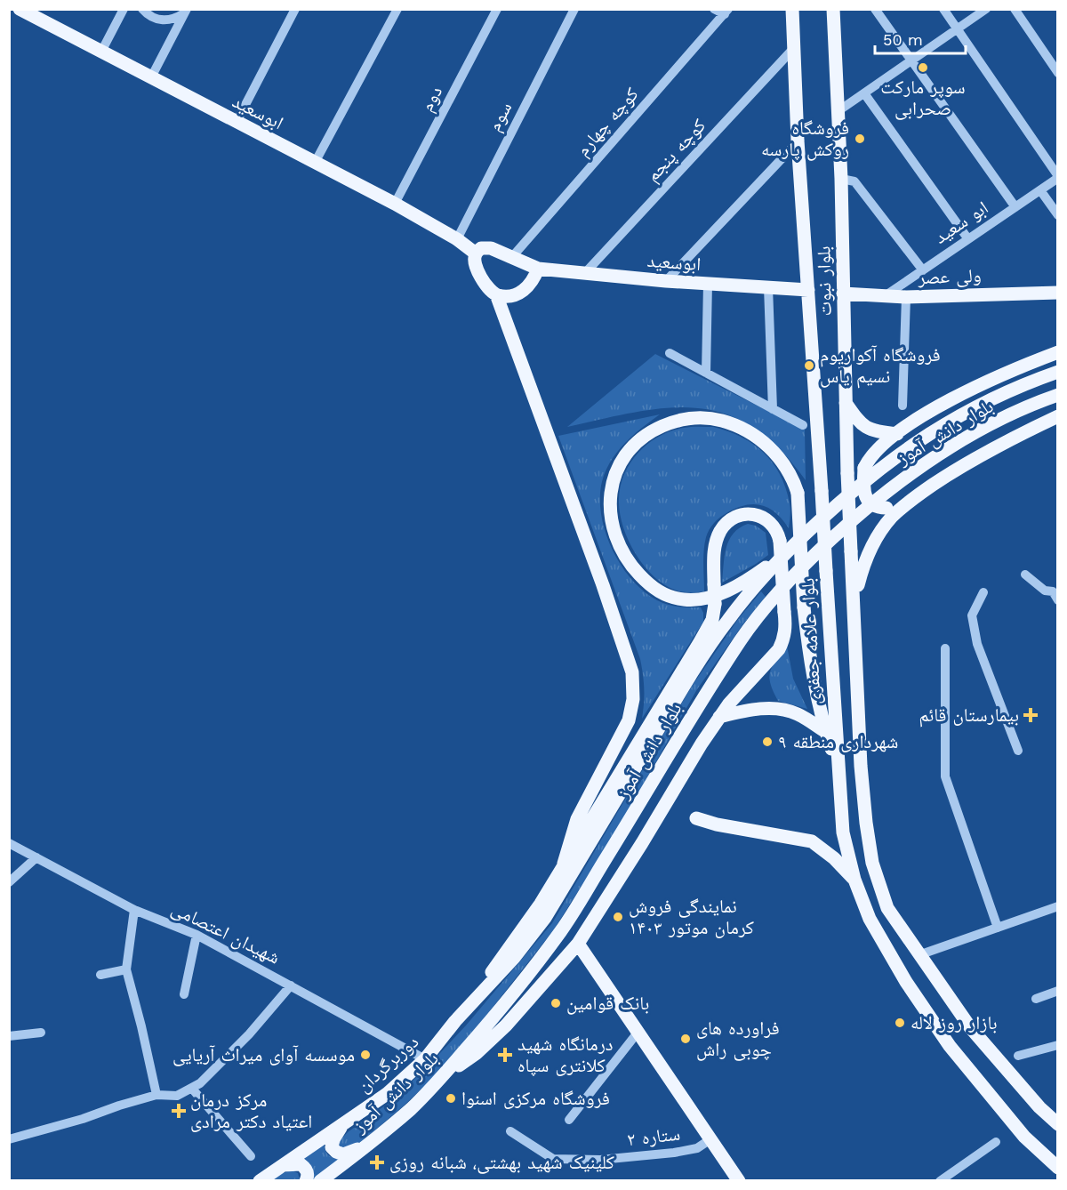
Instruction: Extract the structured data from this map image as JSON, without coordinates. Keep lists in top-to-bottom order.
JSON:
{
  "streets": {
    "main road": [
      "ابوسعید",
      "ولی عصر",
      "بلوار نبوت",
      "بلوار دانش آموز",
      "بلوار علامه جعفری",
      "دوربرگردان"
    ],
    "street": [
      "دوم",
      "سوم",
      "کوچه چهارم",
      "کوچه پنجم",
      "ابو سعید",
      "شهیدان اعتصامی",
      "ستاره ۲"
    ]
  },
  "crossings": [
    ["دوم", "ابوسعید"],
    ["ابوسعید", "سوم"],
    ["ابوسعید", "کوچه چهارم"],
    ["ابوسعید", "کوچه پنجم"],
    ["ابوسعید", "بلوار نبوت"],
    ["کوچه پنجم", "بلوار نبوت"],
    ["ابو سعید", "ولی عصر"],
    ["ولی عصر", "بلوار نبوت"],
    ["بلوار نبوت", "بلوار علامه جعفری"],
    ["بلوار دانش آموز", "دوربرگردان"],
    ["شهیدان اعتصامی", "دوربرگردان"]
  ],
  "places": {
    "other": [
      "سوپر مارکت صحرابی",
      "فروشگاه روکش پارسه",
      "فروشگاه آکواریوم نسیم یاس",
      "شهرداری منطقه ۹",
      "نمایندگی فروش ۱۴۰۳ کرمان موتور",
      "بانک قوامین",
      "بازار روز لاله",
      "فراورده های چوبی راش",
      "موسسه آوای میراث آریایی",
      "فروشگاه مرکزی اسنوا"
    ],
    "health": [
      "بیمارستان قائم",
      "درمانگاه شهید کلانتری سپاه",
      "مرکز درمان اعتیاد دکتر مرادی",
      "کلینیک شهید بهشتی، شبانه روزی"
    ]
  },
  "scale_bar": "50 m"
}
